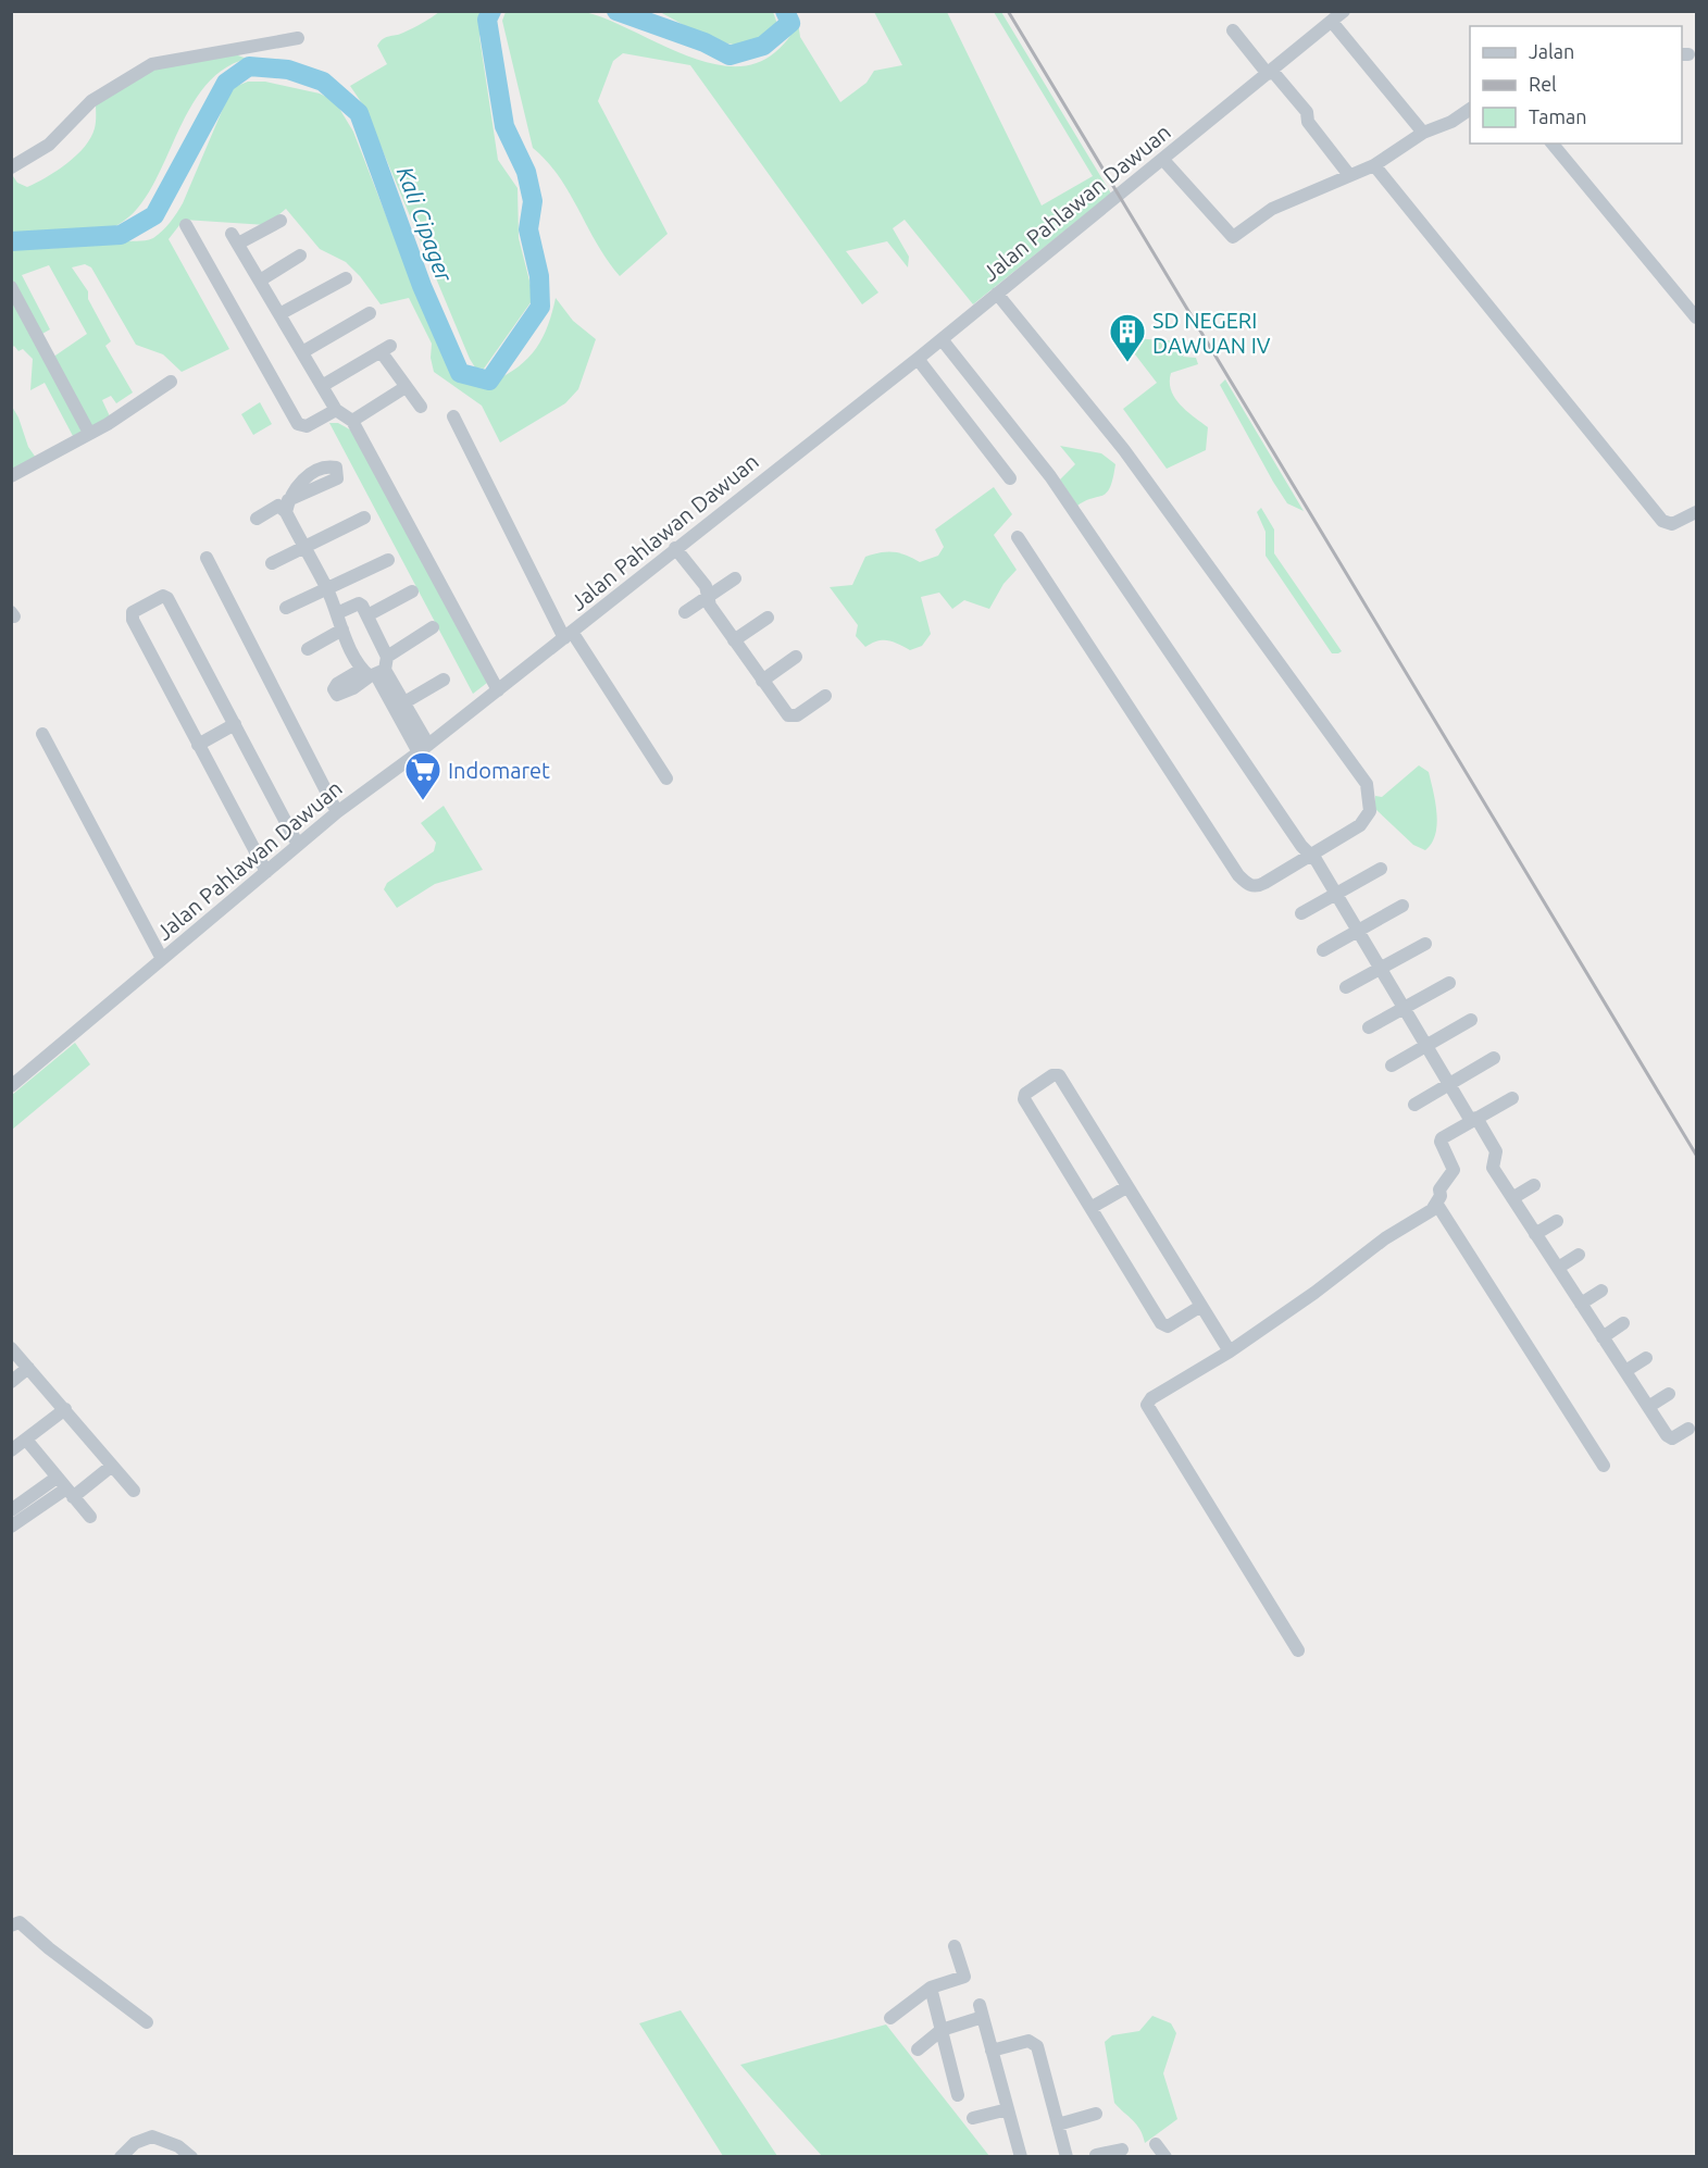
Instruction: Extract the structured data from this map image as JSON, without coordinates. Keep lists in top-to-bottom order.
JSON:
{
  "streets": {
    "street": ["Jalan Pahlawan Dawuan"]
  },
  "water": ["Kali Cipager"],
  "places": {
    "building": ["SD NEGERI DAWUAN IV"],
    "supermarket": ["Indomaret"]
  },
  "legend": ["Jalan", "Rel", "Taman"]
}
